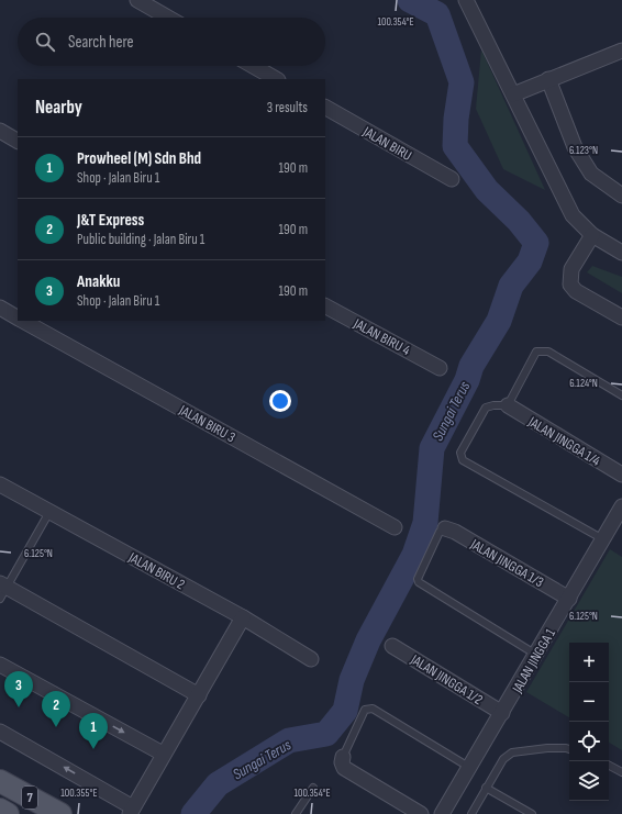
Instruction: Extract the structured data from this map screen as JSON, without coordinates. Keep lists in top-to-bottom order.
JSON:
{
  "streets": {
    "main road": ["7"],
    "street": [
      "JALAN BIRU",
      "JALAN BIRU 4",
      "JALAN BIRU 3",
      "JALAN JINGGA 1/4",
      "JALAN JINGGA 1/3",
      "JALAN BIRU 2",
      "JALAN JINGGA 1",
      "JALAN JINGGA 1/2"
    ]
  },
  "crossings": [
    ["JALAN JINGGA 1/3", "JALAN JINGGA 1"],
    ["JALAN JINGGA 1", "JALAN JINGGA 1/2"]
  ],
  "water": ["Sungai Terus"],
  "page": {
    "search": "Search here",
    "heading": ["Nearby", "3 results"],
    "list": [
      {
        "mark": "1",
        "name": "Prowheel (M) Sdn Bhd",
        "note": "Shop · Jalan Biru 1",
        "value": "190 m"
      },
      {
        "mark": "2",
        "name": "J&T Express",
        "note": "Public building · Jalan Biru 1",
        "value": "190 m"
      },
      {
        "mark": "3",
        "name": "Anakku",
        "note": "Shop · Jalan Biru 1",
        "value": "190 m"
      }
    ],
    "map_buttons": ["+", "−"],
    "pins": ["3", "2", "1"]
  },
  "coordinates": [
    "100.354°E",
    "6.123°N",
    "6.124°N",
    "6.125°N",
    "100.355°E"
  ]
}
